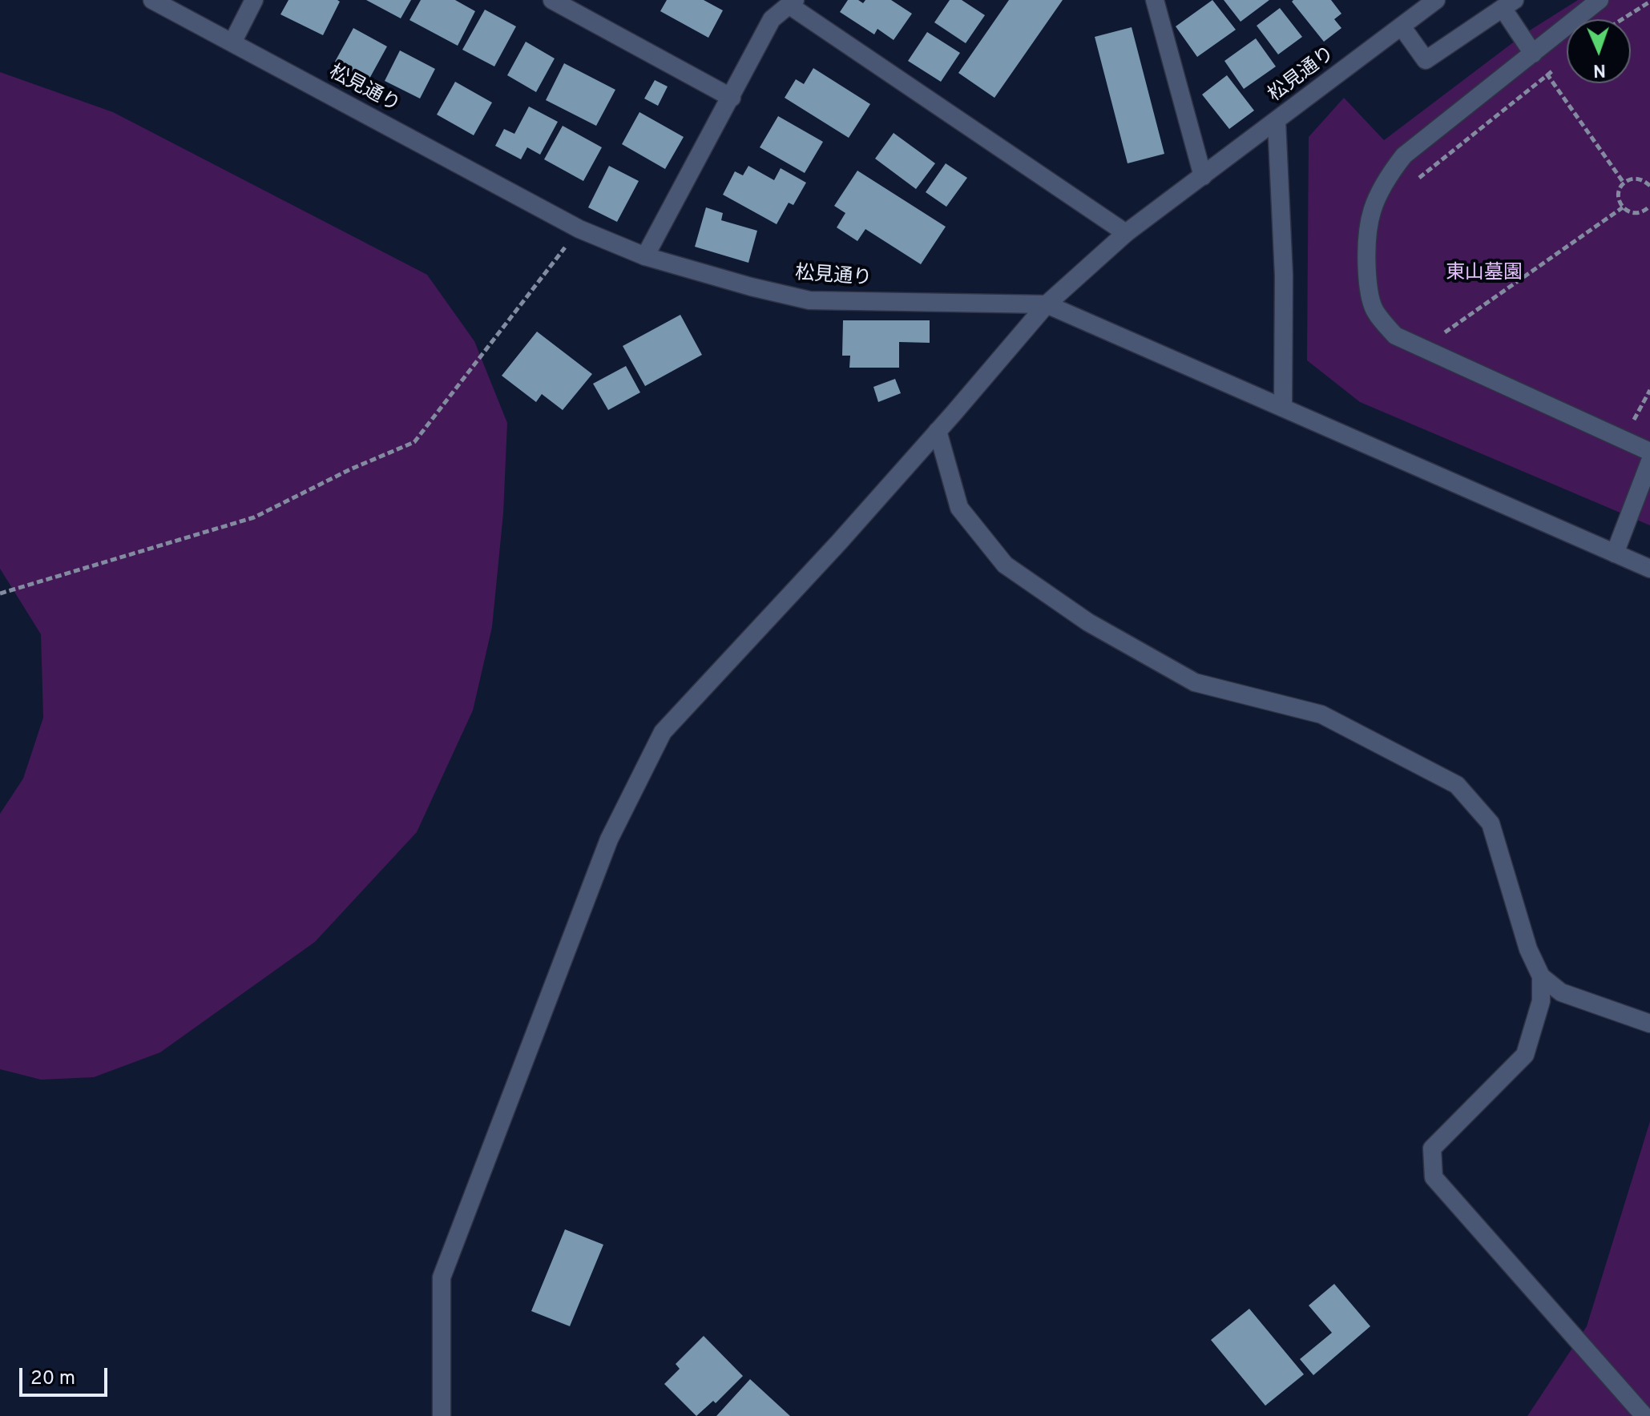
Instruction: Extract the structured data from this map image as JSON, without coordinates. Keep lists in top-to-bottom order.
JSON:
{
  "streets": {
    "street": ["松見通り"]
  },
  "parks": ["東山墓園"],
  "scale_bar": "20 m",
  "north": "bottom"
}
